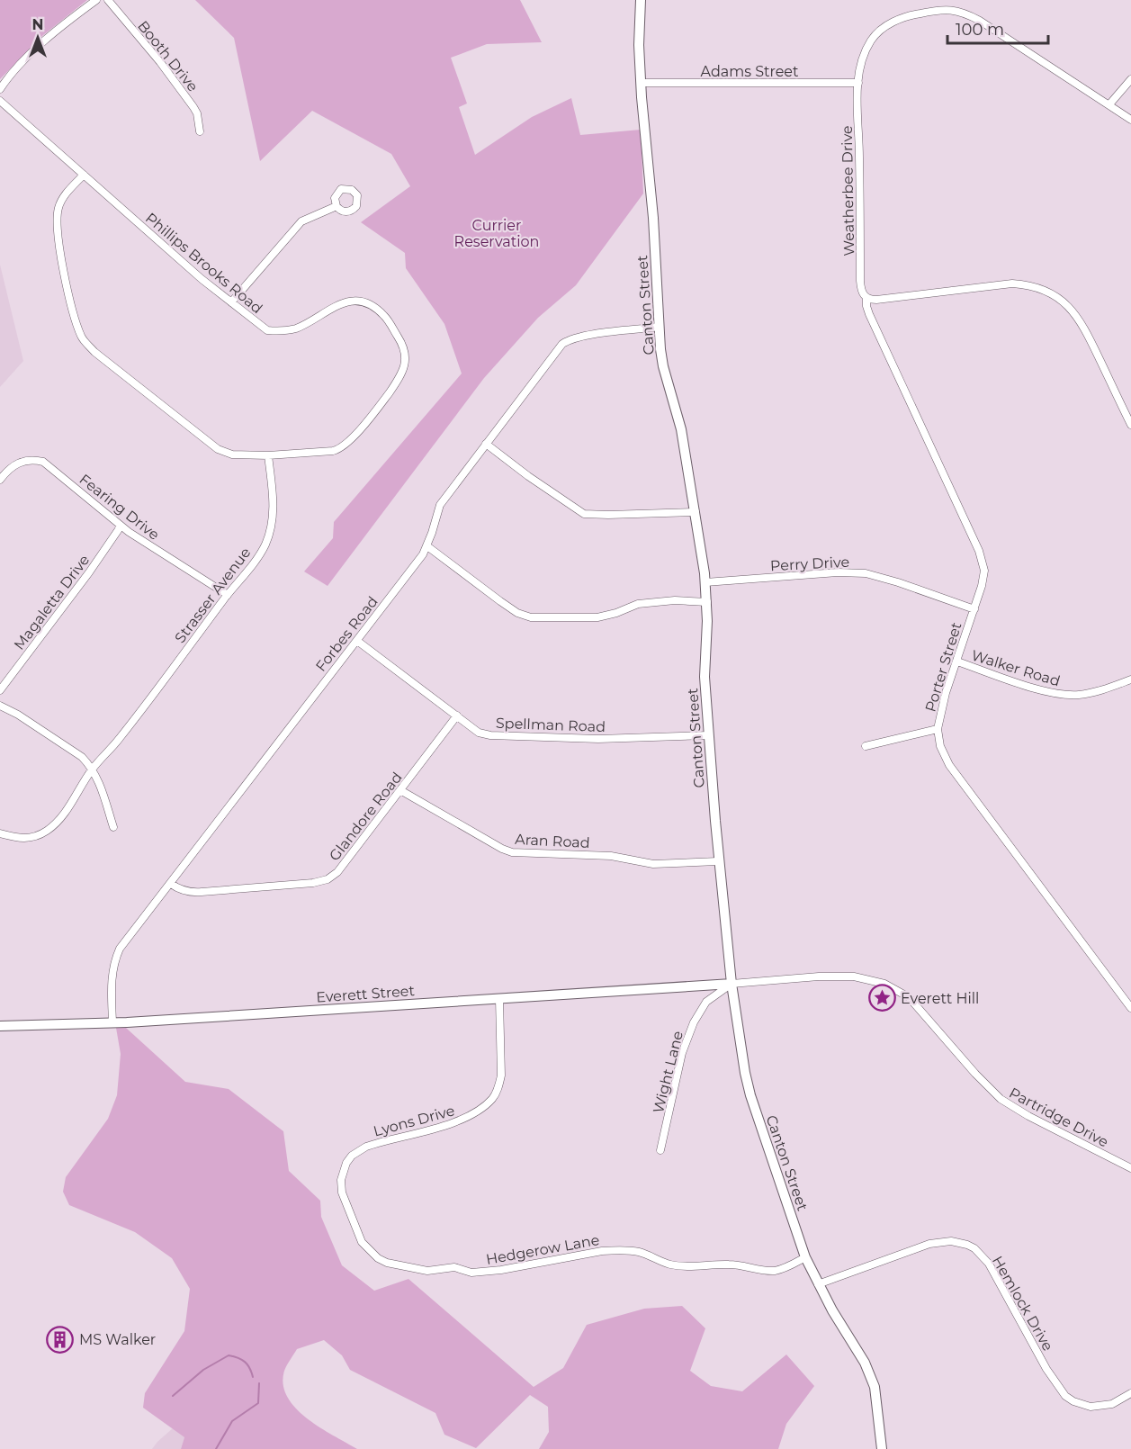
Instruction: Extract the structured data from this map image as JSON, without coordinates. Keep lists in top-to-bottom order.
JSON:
{
  "streets": {
    "main road": ["Canton Street", "Everett Street"],
    "street": [
      "Booth Drive",
      "Adams Street",
      "Weatherbee Drive",
      "Phillips Brooks Road",
      "Fearing Drive",
      "Perry Drive",
      "Strasser Avenue",
      "Magaletta Drive",
      "Forbes Road",
      "Porter Street",
      "Walker Road",
      "Spellman Road",
      "Glandore Road",
      "Aran Road",
      "Wight Lane",
      "Partridge Drive",
      "Lyons Drive",
      "Hedgerow Lane",
      "Hemlock Drive"
    ]
  },
  "crossings": [
    ["Adams Street", "Weatherbee Drive"],
    ["Adams Street", "Canton Street"],
    ["Weatherbee Drive", "Porter Street"],
    ["Phillips Brooks Road", "Strasser Avenue"],
    ["Canton Street", "Perry Drive"],
    ["Canton Street", "Forbes Road"],
    ["Canton Street", "Spellman Road"],
    ["Canton Street", "Aran Road"],
    ["Canton Street", "Everett Street"],
    ["Canton Street", "Wight Lane"],
    ["Canton Street", "Partridge Drive"],
    ["Canton Street", "Hedgerow Lane"],
    ["Canton Street", "Hemlock Drive"],
    ["Fearing Drive", "Strasser Avenue"],
    ["Fearing Drive", "Magaletta Drive"],
    ["Perry Drive", "Porter Street"],
    ["Forbes Road", "Spellman Road"],
    ["Forbes Road", "Glandore Road"],
    ["Forbes Road", "Everett Street"],
    ["Porter Street", "Walker Road"],
    ["Spellman Road", "Glandore Road"],
    ["Glandore Road", "Aran Road"],
    ["Everett Street", "Wight Lane"],
    ["Everett Street", "Partridge Drive"],
    ["Everett Street", "Lyons Drive"],
    ["Wight Lane", "Partridge Drive"],
    ["Lyons Drive", "Hedgerow Lane"]
  ],
  "parks": ["Currier Reservation"],
  "places": {
    "place": ["Everett Hill"],
    "building": ["MS Walker"]
  },
  "scale_bar": "100 m",
  "north": "top"
}
